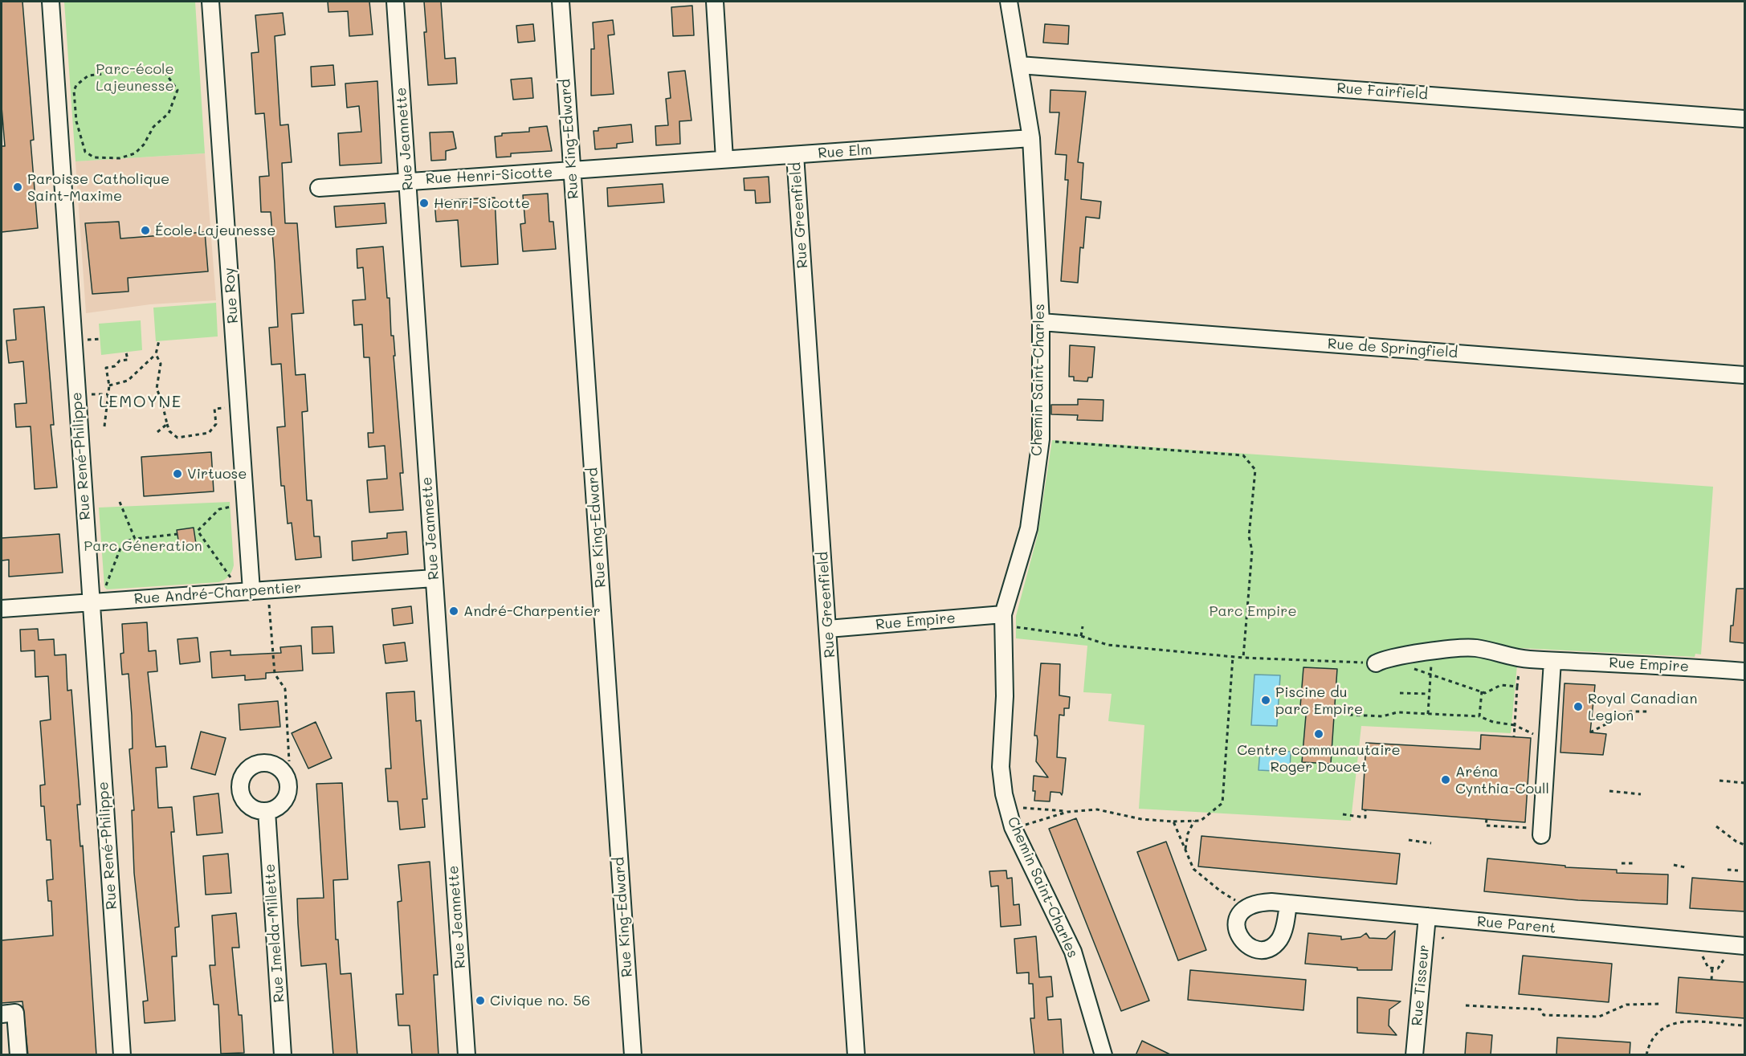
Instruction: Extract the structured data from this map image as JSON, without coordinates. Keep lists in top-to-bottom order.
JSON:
{
  "streets": {
    "street": [
      "Rue Fairfield",
      "Rue Jeannette",
      "Rue King-Edward",
      "Rue Elm",
      "Rue Henri-Sicotte",
      "Rue Greenfield",
      "Rue Roy",
      "Rue de Springfield",
      "Chemin Saint-Charles",
      "Rue René-Philippe",
      "Rue André-Charpentier",
      "Rue Empire",
      "Rue Parent",
      "Rue Imelda-Millette",
      "Rue Tisseur"
    ]
  },
  "crossings": [
    ["Rue Fairfield", "Chemin Saint-Charles"],
    ["Rue Jeannette", "Rue Henri-Sicotte"],
    ["Rue Jeannette", "Rue André-Charpentier"],
    ["Rue King-Edward", "Rue Elm"],
    ["Rue King-Edward", "Rue Henri-Sicotte"],
    ["Rue Elm", "Rue Henri-Sicotte"],
    ["Rue Elm", "Rue Greenfield"],
    ["Rue Elm", "Chemin Saint-Charles"],
    ["Rue Greenfield", "Rue Empire"],
    ["Rue Roy", "Rue André-Charpentier"],
    ["Rue de Springfield", "Chemin Saint-Charles"],
    ["Chemin Saint-Charles", "Rue Empire"],
    ["Rue René-Philippe", "Rue André-Charpentier"],
    ["Rue Parent", "Rue Tisseur"]
  ],
  "districts": ["LEMOYNE"],
  "parks": ["Parc-école Lajeunesse", "Parc Géneration", "Parc Empire"],
  "places": [
    "Paroisse Catholique Saint-Maxime",
    "Henri-Sicotte",
    "École Lajeunesse",
    "Virtuose",
    "André-Charpentier",
    "Piscine du parc Empire",
    "Royal Canadian Legion",
    "Centre communautaire Roger Doucet",
    "Aréna Cynthia-Coull",
    "Civique no. 56"
  ]
}
